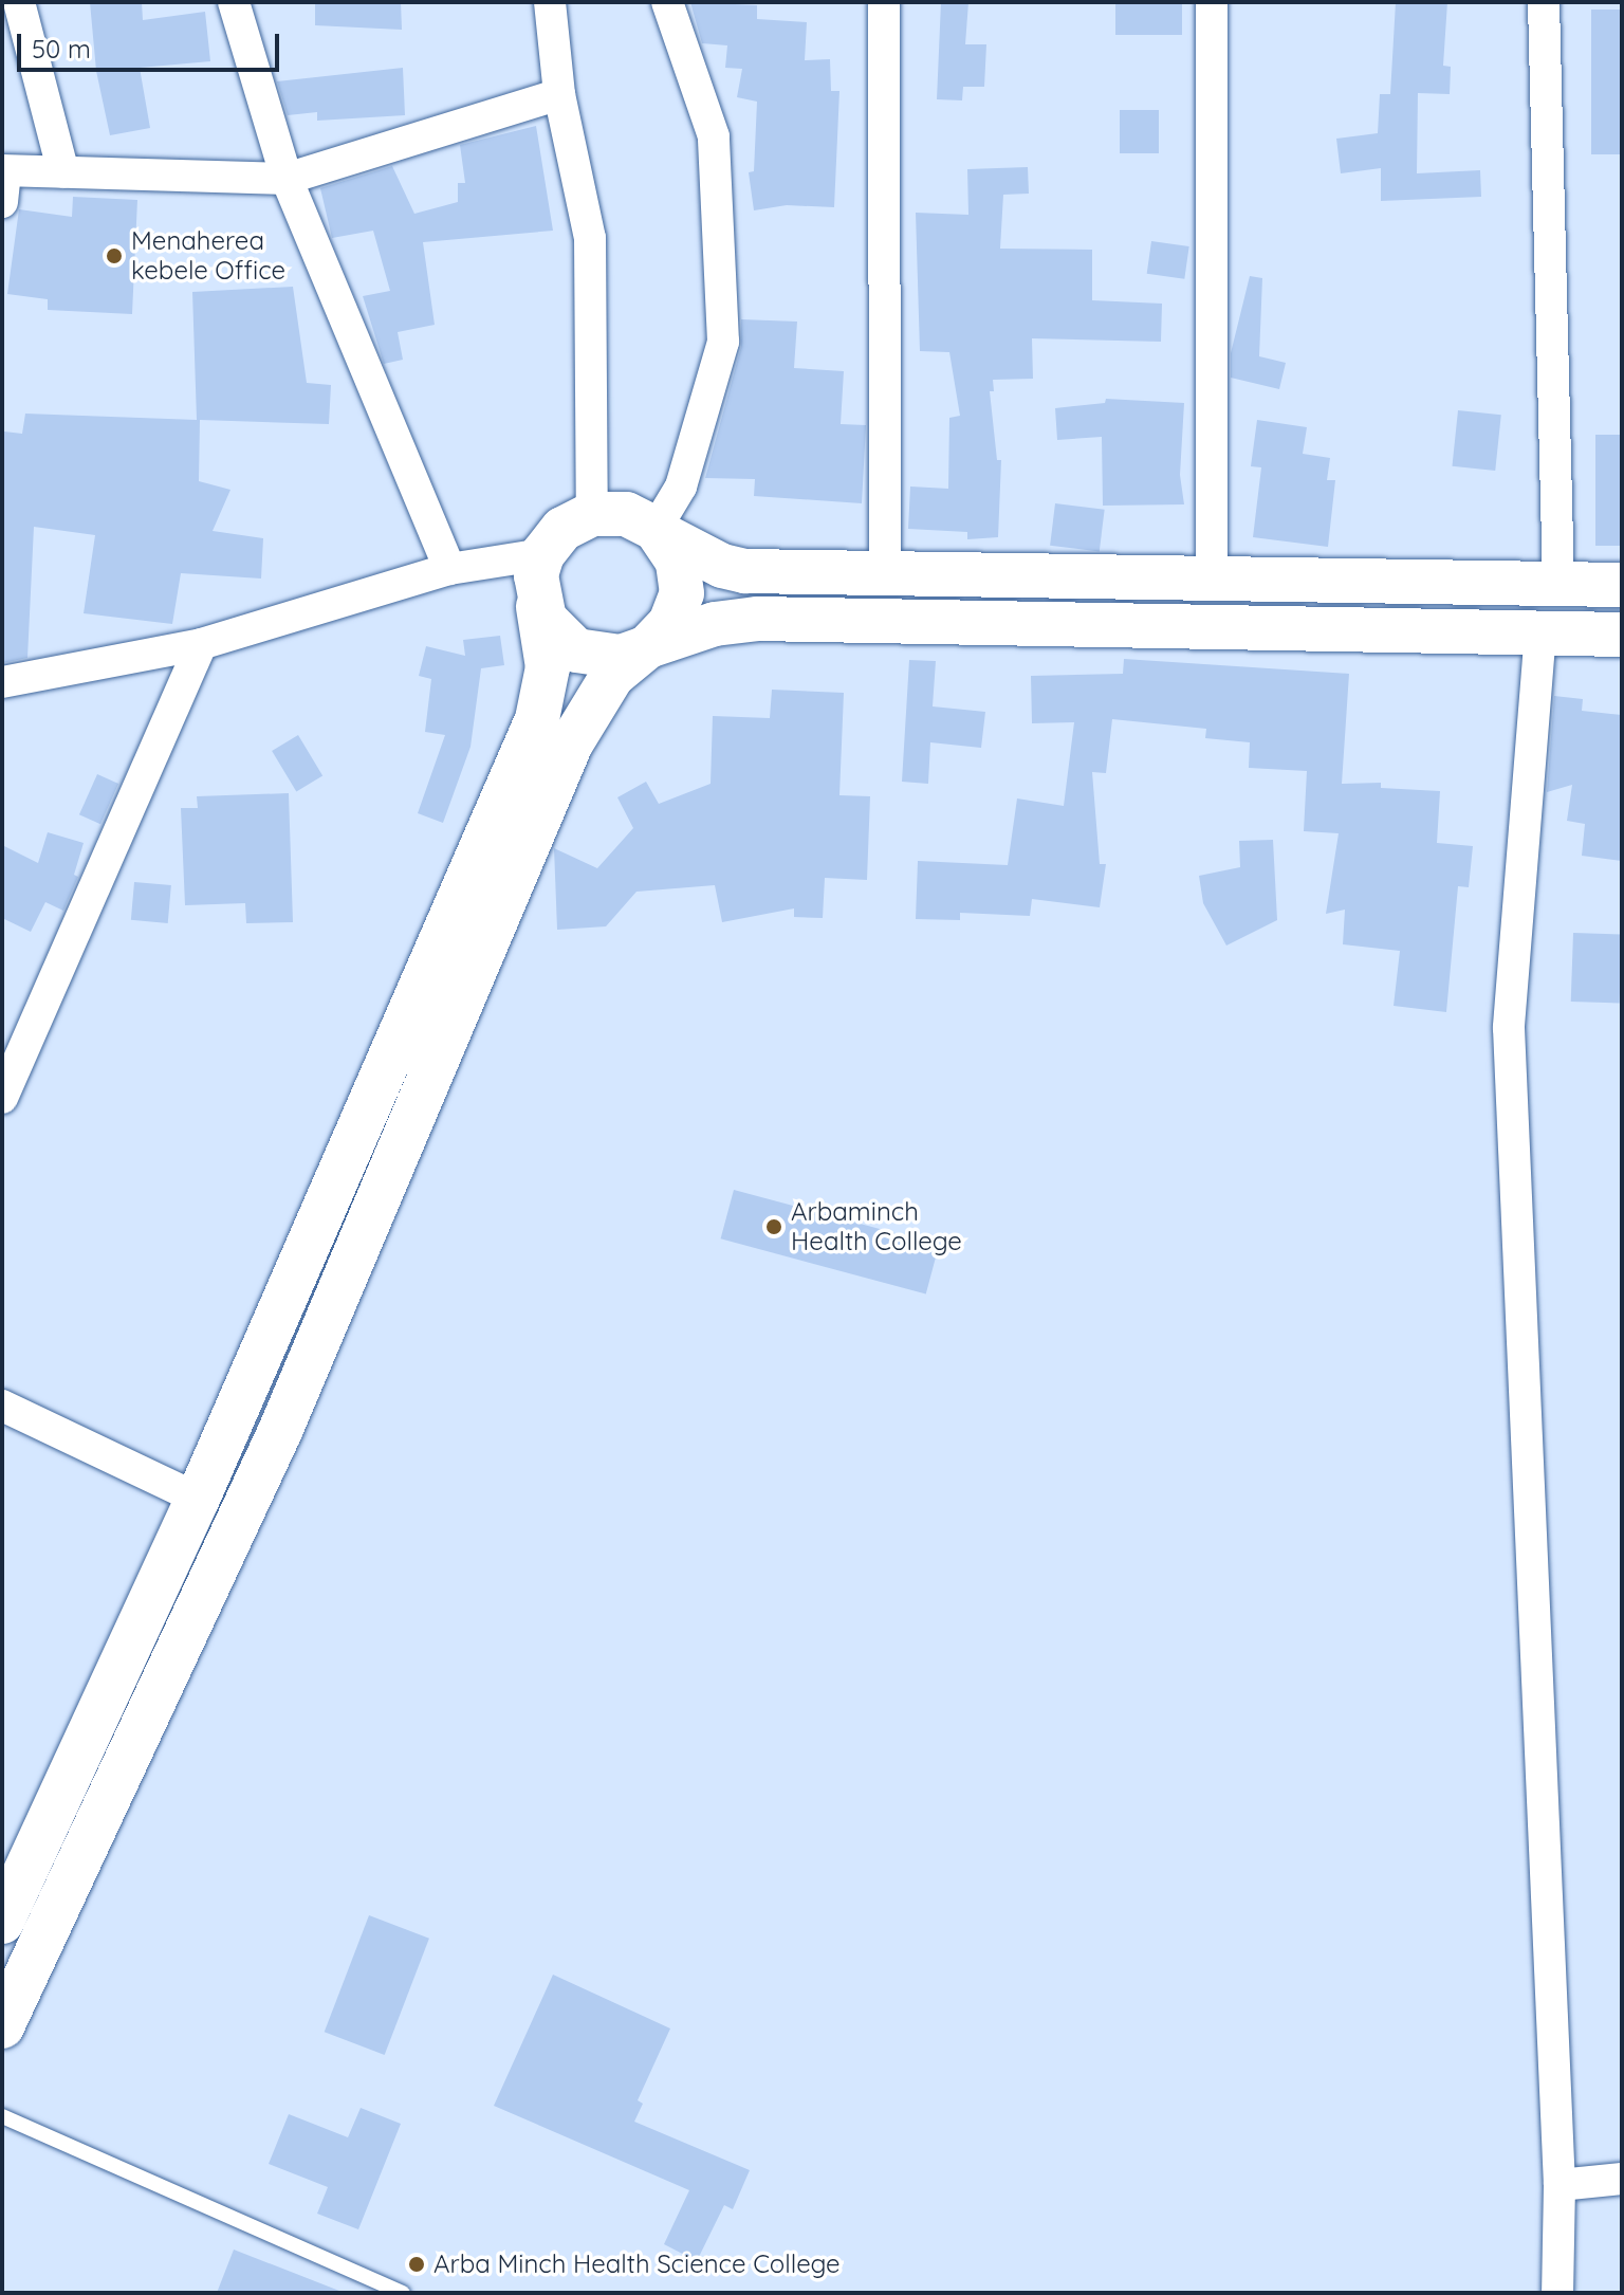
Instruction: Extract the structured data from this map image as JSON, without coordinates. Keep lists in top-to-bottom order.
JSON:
{
  "places": ["Menaherea kebele Office", "Arbaminch Health College", "Arba Minch Health Science College"],
  "scale_bar": "50 m"
}
